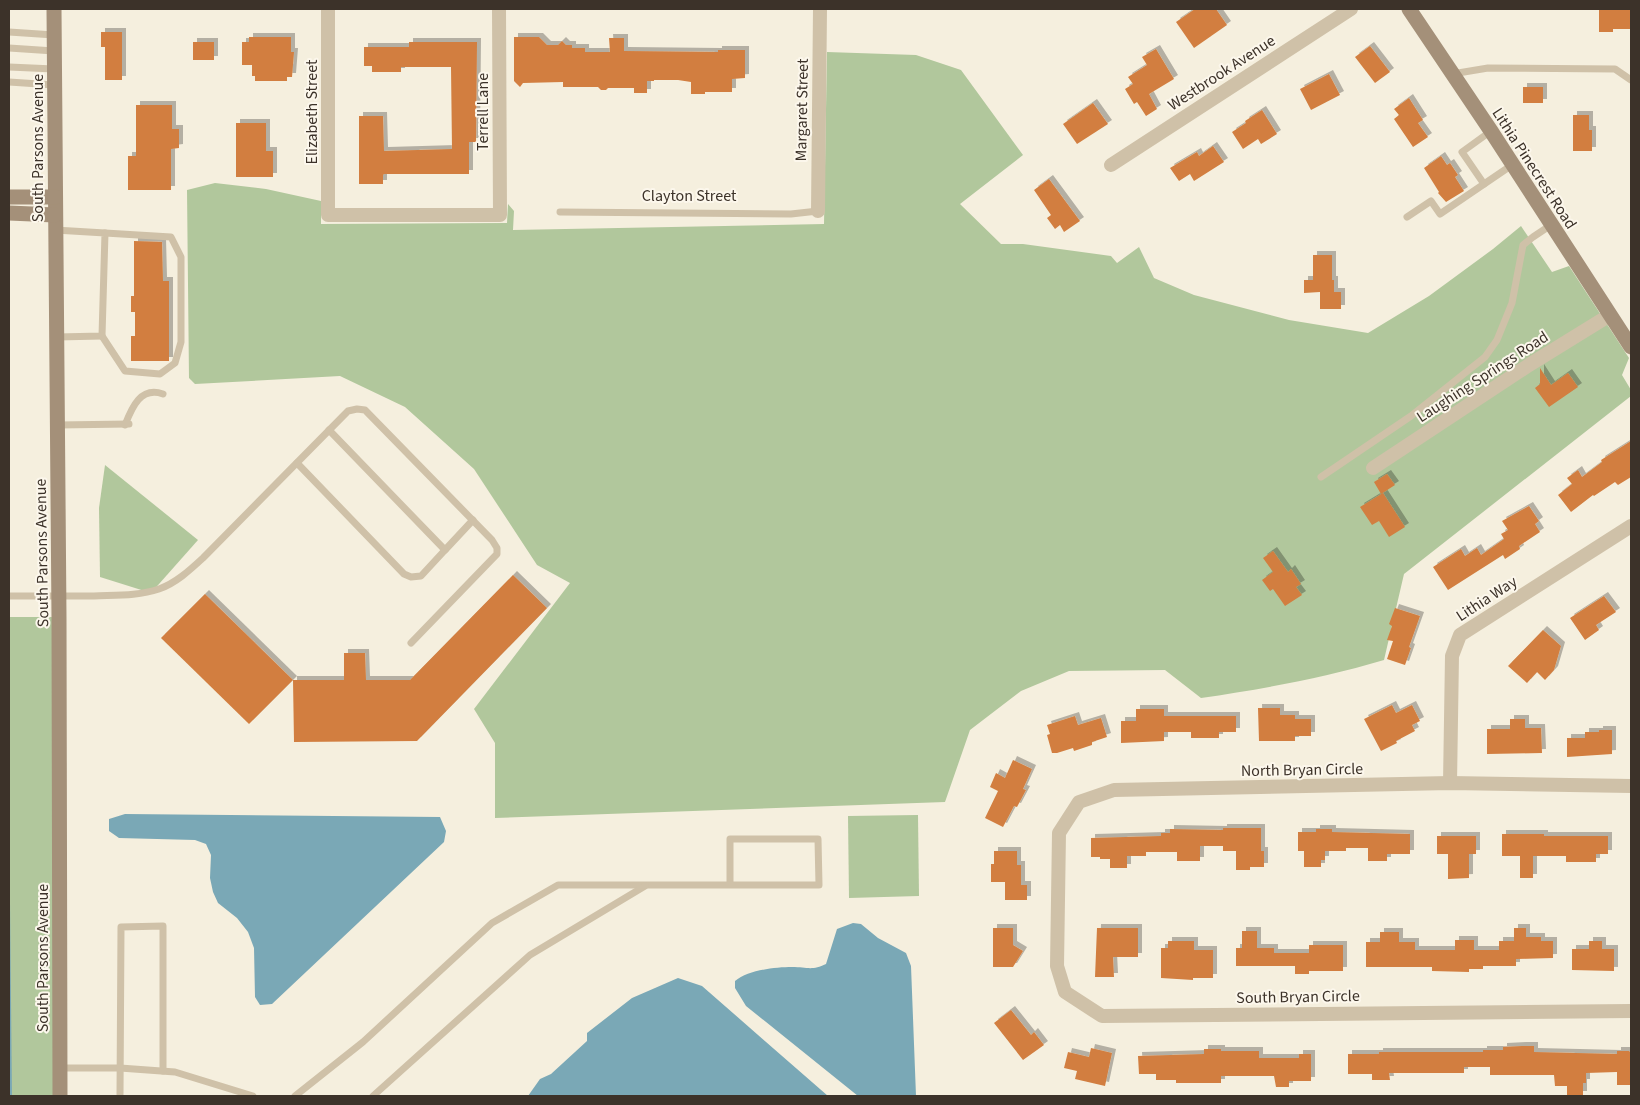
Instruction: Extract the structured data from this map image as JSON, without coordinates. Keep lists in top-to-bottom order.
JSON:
{
  "streets": {
    "street": [
      "Westbrook Avenue",
      "Margaret Street",
      "Elizabeth Street",
      "Terrell Lane",
      "South Parsons Avenue",
      "Lithia Pinecrest Road",
      "Laughing Springs Road",
      "Lithia Way",
      "North Bryan Circle",
      "South Bryan Circle"
    ],
    "lane": ["Clayton Street"]
  },
  "crossings": [
    ["Margaret Street", "Clayton Street"],
    ["Elizabeth Street", "Terrell Lane"],
    ["Lithia Pinecrest Road", "Laughing Springs Road"],
    ["Lithia Way", "North Bryan Circle"],
    ["North Bryan Circle", "South Bryan Circle"]
  ]
}
